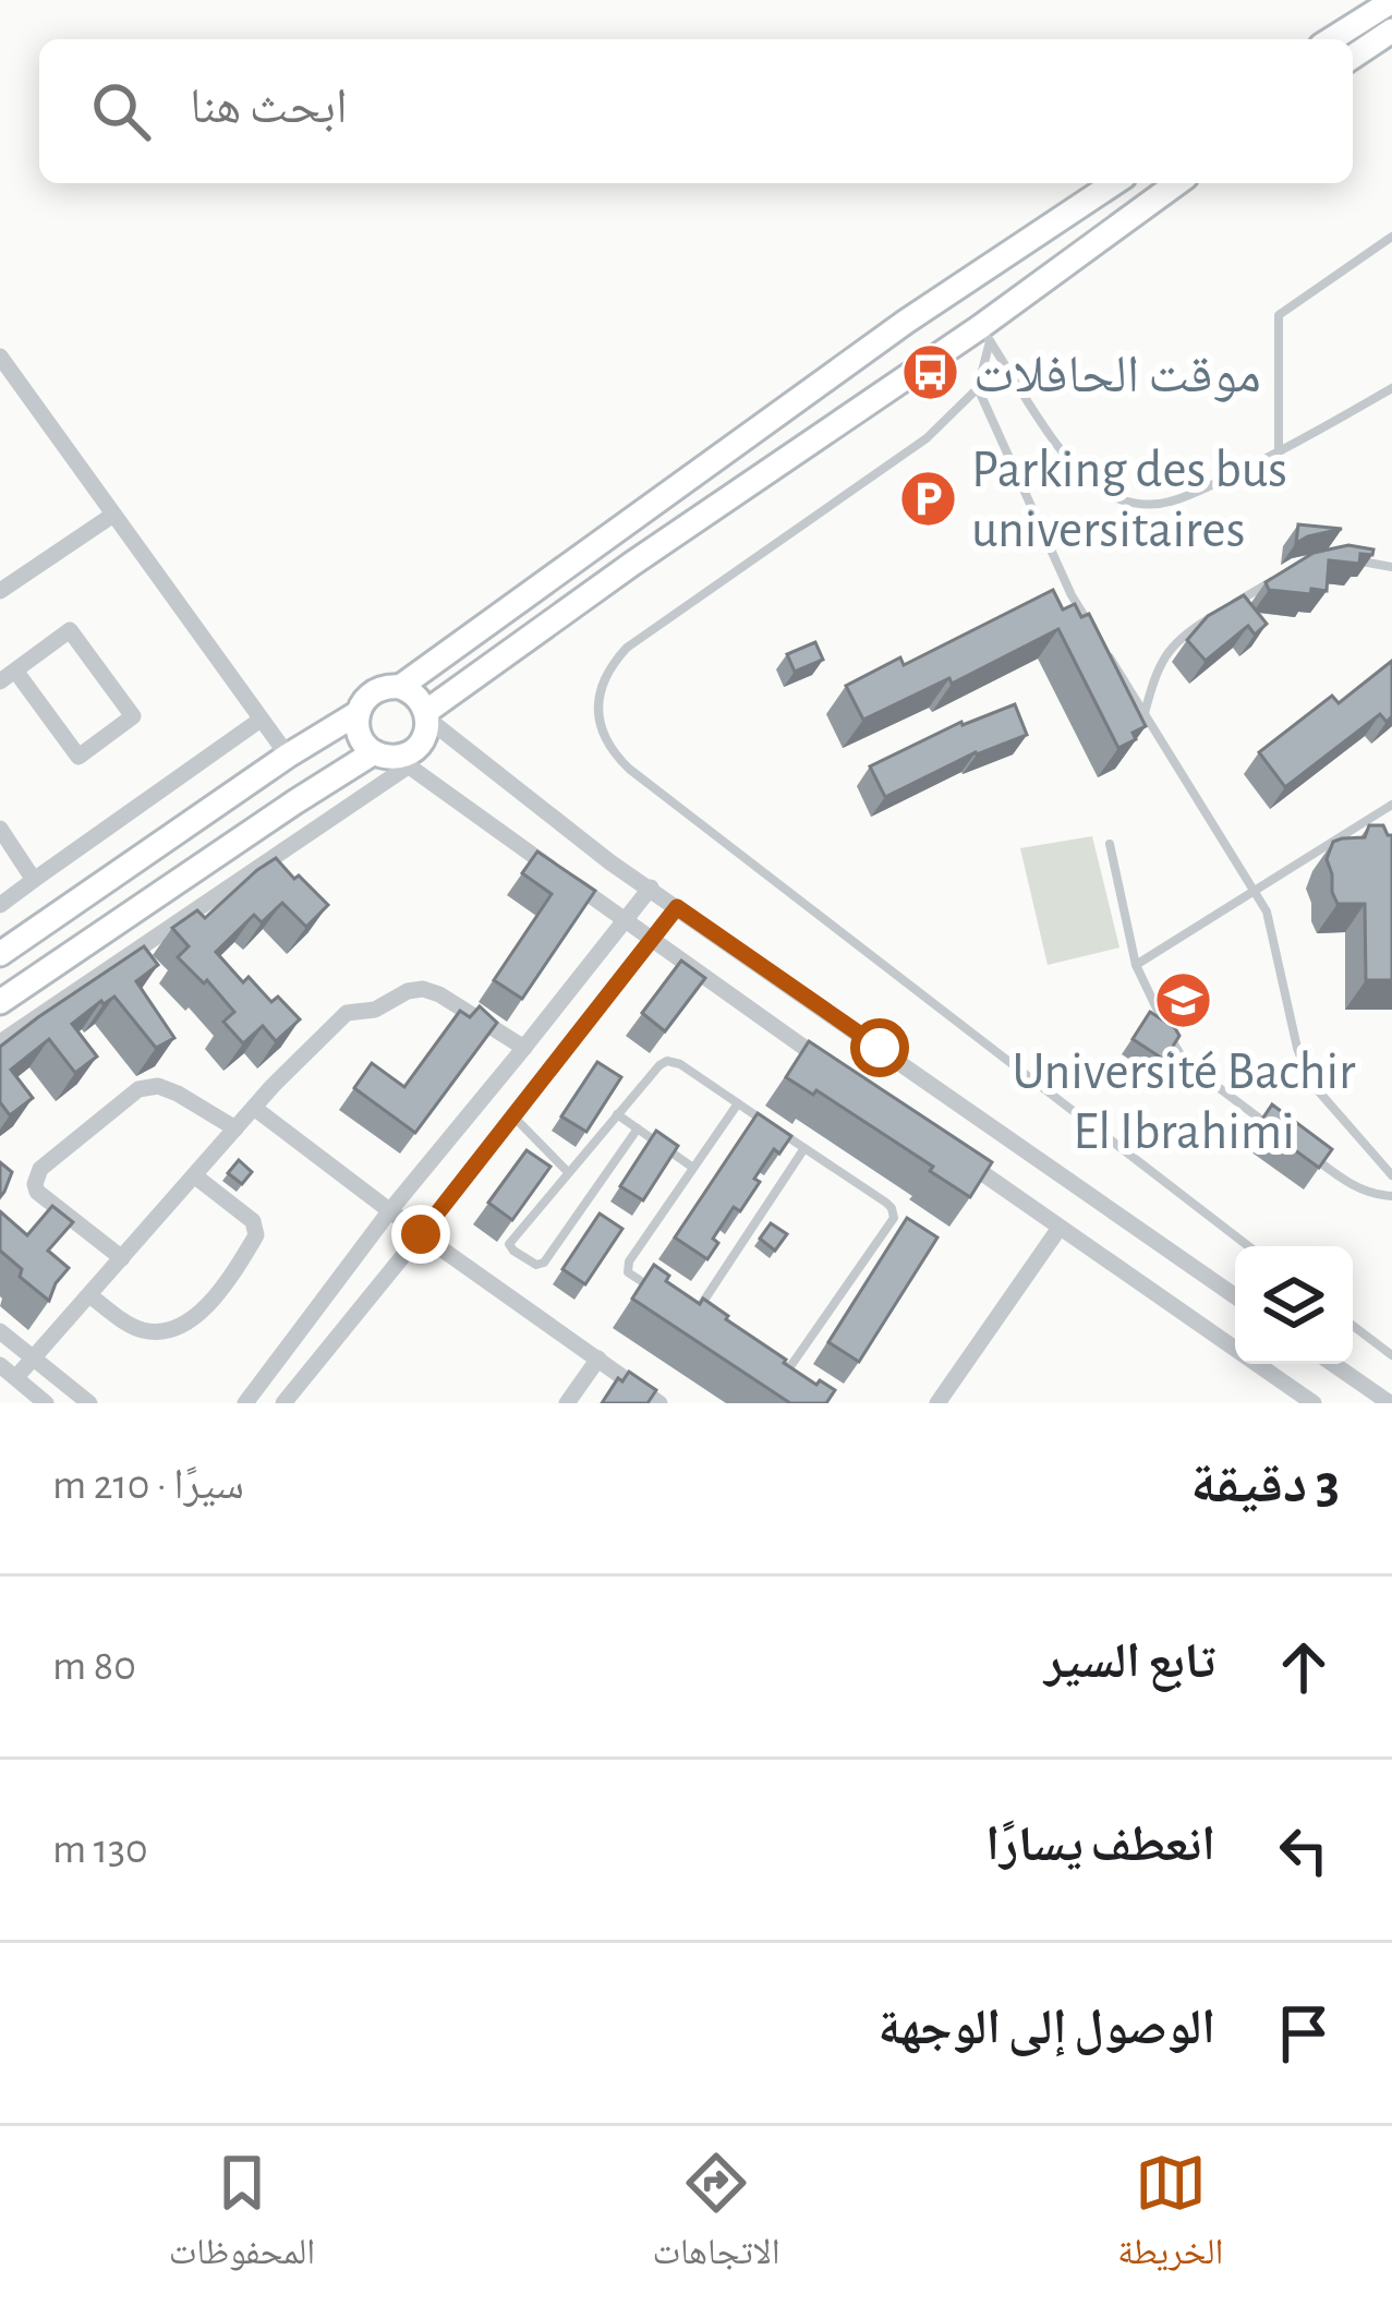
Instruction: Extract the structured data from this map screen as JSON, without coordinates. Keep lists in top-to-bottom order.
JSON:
{
  "places": {
    "bus stop": ["موقت الحافلات"],
    "parking": ["Parking des bus universitaires"],
    "school or university": ["Université Bachir El Ibrahimi"]
  },
  "page": {
    "search": "ابحث هنا",
    "heading": ["3 دقيقة", "سيرًا · 210 m"],
    "list": [
      ["تابع السير", "80 m"],
      ["انعطف يسارًا", "130 m"],
      "الوصول إلى الوجهة"
    ],
    "nav": ["الخريطة", "الاتجاهات", "المحفوظات"]
  }
}
